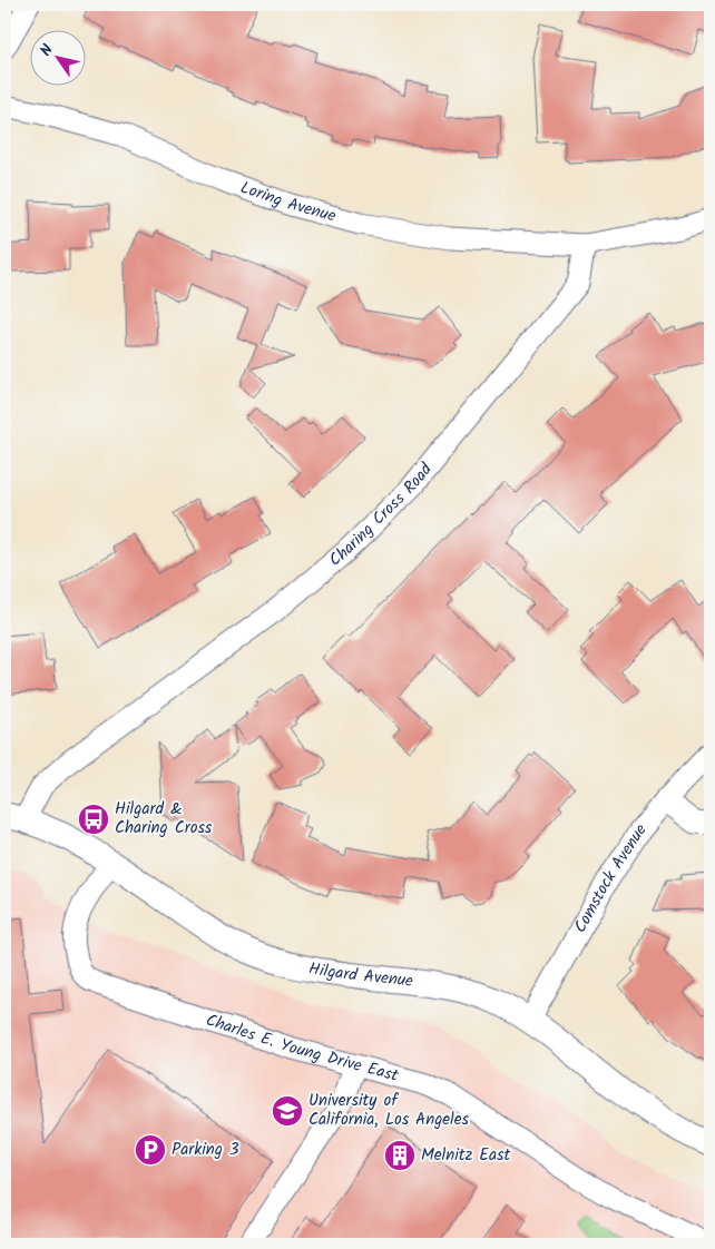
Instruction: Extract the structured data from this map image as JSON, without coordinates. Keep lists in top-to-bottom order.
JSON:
{
  "streets": {
    "street": [
      "Loring Avenue",
      "Charing Cross Road",
      "Comstock Avenue",
      "Hilgard Avenue",
      "Charles E. Young Drive East"
    ]
  },
  "crossings": [
    ["Loring Avenue", "Charing Cross Road"],
    ["Charing Cross Road", "Hilgard Avenue"],
    ["Comstock Avenue", "Hilgard Avenue"],
    ["Hilgard Avenue", "Charles E. Young Drive East"]
  ],
  "places": {
    "bus stop": ["Hilgard & Charing Cross"],
    "school or university": ["University of California, Los Angeles"],
    "parking": ["Parking 3"],
    "building": ["Melnitz East"]
  },
  "north": "top left"
}
